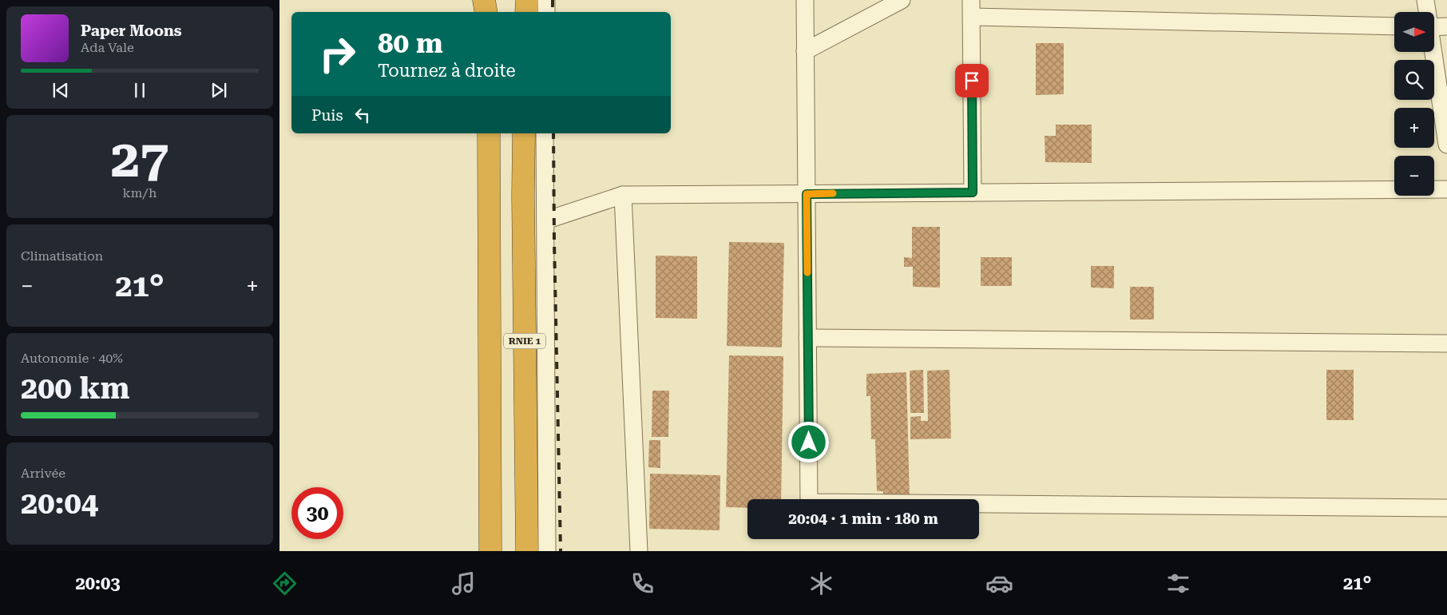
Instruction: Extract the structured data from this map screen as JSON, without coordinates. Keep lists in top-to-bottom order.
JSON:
{
  "streets": {
    "highway": ["RNIE 1"]
  },
  "north": "right",
  "page": {
    "map_buttons": ["+", "−"],
    "turn": ["80 m", "Tournez à droite"],
    "song": ["Paper Moons", "Ada Vale"],
    "then": "Puis",
    "tile": [
      ["27", "km/h"],
      "Climatisation",
      ["Autonomie · 40%", "200 km"],
      ["Arrivée", "20:04"]
    ],
    "heat": ["−", "21°", "+"],
    "limit": "30",
    "trip": "20:04 · 1 min · 180 m",
    "tabs": ["20:03", "21°"]
  }
}
